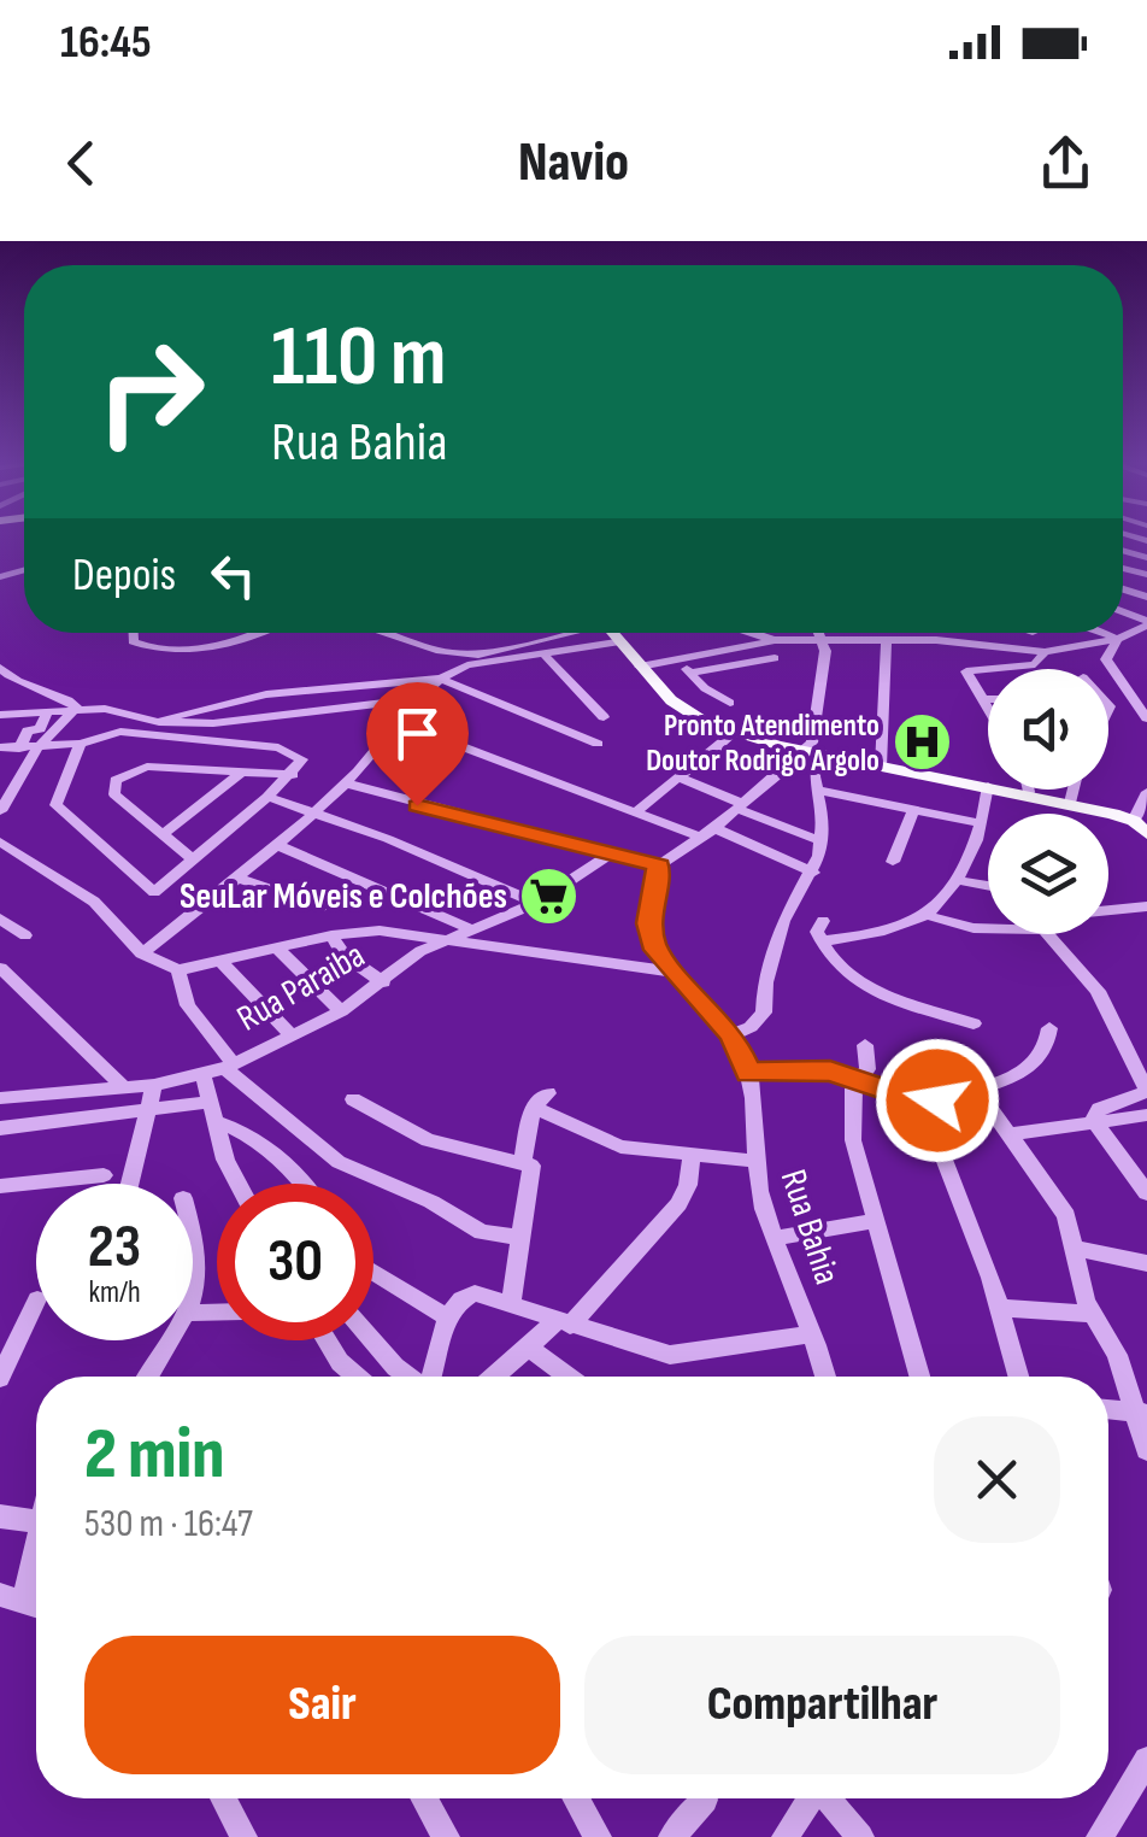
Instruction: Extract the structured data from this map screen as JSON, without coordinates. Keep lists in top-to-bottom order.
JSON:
{
  "streets": {
    "street": ["Rua Paraiba", "Rua Bahia"]
  },
  "places": {
    "hospital": ["Pronto Atendimento Doutor Rodrigo Argolo"],
    "supermarket": ["SeuLar Móveis e Colchões"]
  },
  "page": {
    "status": "16:45",
    "header": "Navio",
    "turn": ["110 m", "Rua Bahia"],
    "then": "Depois",
    "speed": "23 km/h",
    "limit": "30",
    "heading": ["2 min", "530 m · 16:47"],
    "buttons": ["Sair", "Compartilhar"]
  }
}
